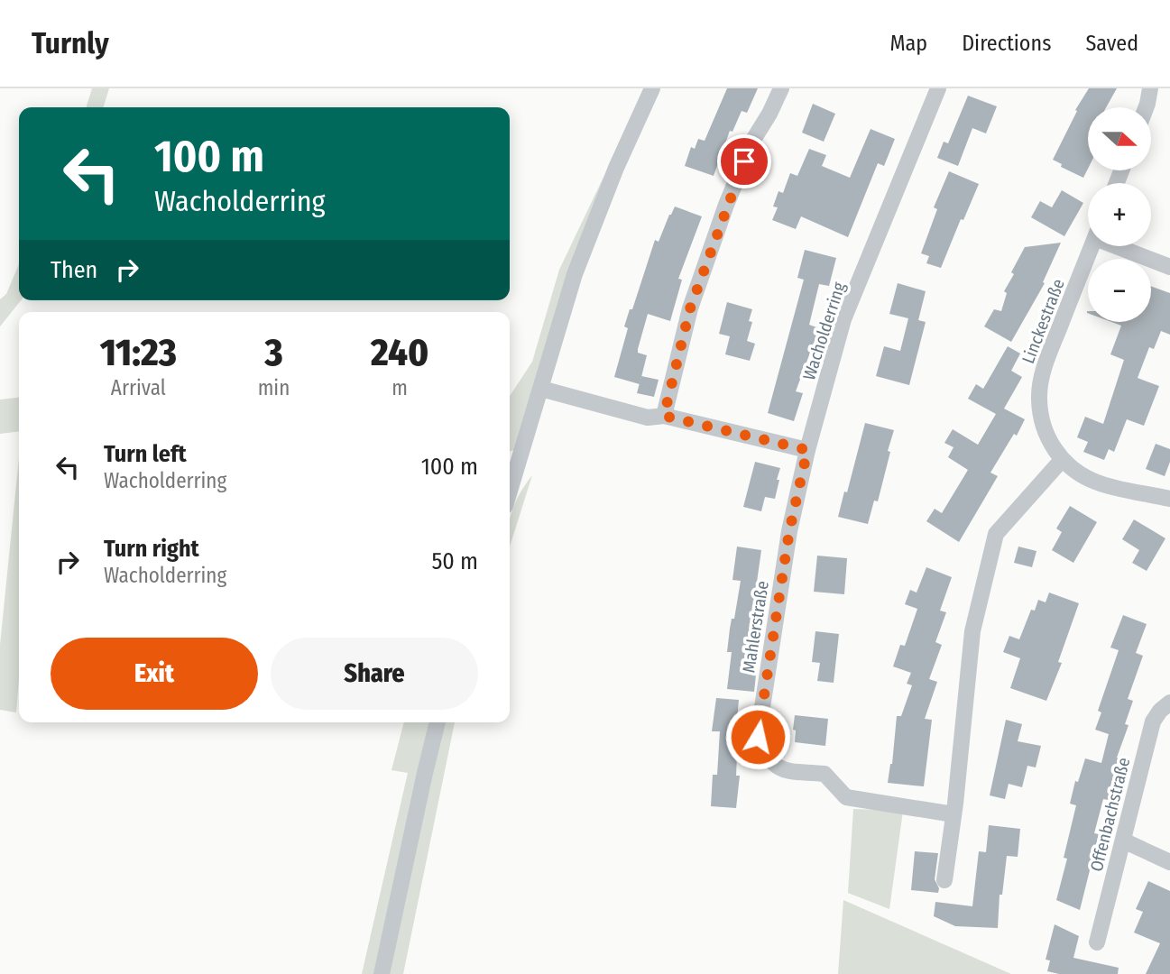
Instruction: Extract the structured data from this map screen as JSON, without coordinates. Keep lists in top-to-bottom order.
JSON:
{
  "streets": {
    "street": [
      "Linckestraße",
      "Wacholderring",
      "Mahlerstraße",
      "Offenbachstraße"
    ]
  },
  "crossings": [
    ["Wacholderring", "Mahlerstraße"]
  ],
  "north": "right",
  "page": {
    "header": "Turnly",
    "nav": ["Map", "Directions", "Saved"],
    "map_buttons": ["+", "−"],
    "turn": ["100 m", "Wacholderring"],
    "then": "Then",
    "eta": [
      "11:23",
      "Arrival",
      "3",
      "min",
      "240",
      "m"
    ],
    "list": [
      {
        "name": "Turn left",
        "note": "Wacholderring",
        "value": "100 m"
      },
      {
        "name": "Turn right",
        "note": "Wacholderring",
        "value": "50 m"
      }
    ],
    "buttons": ["Exit", "Share"]
  }
}
